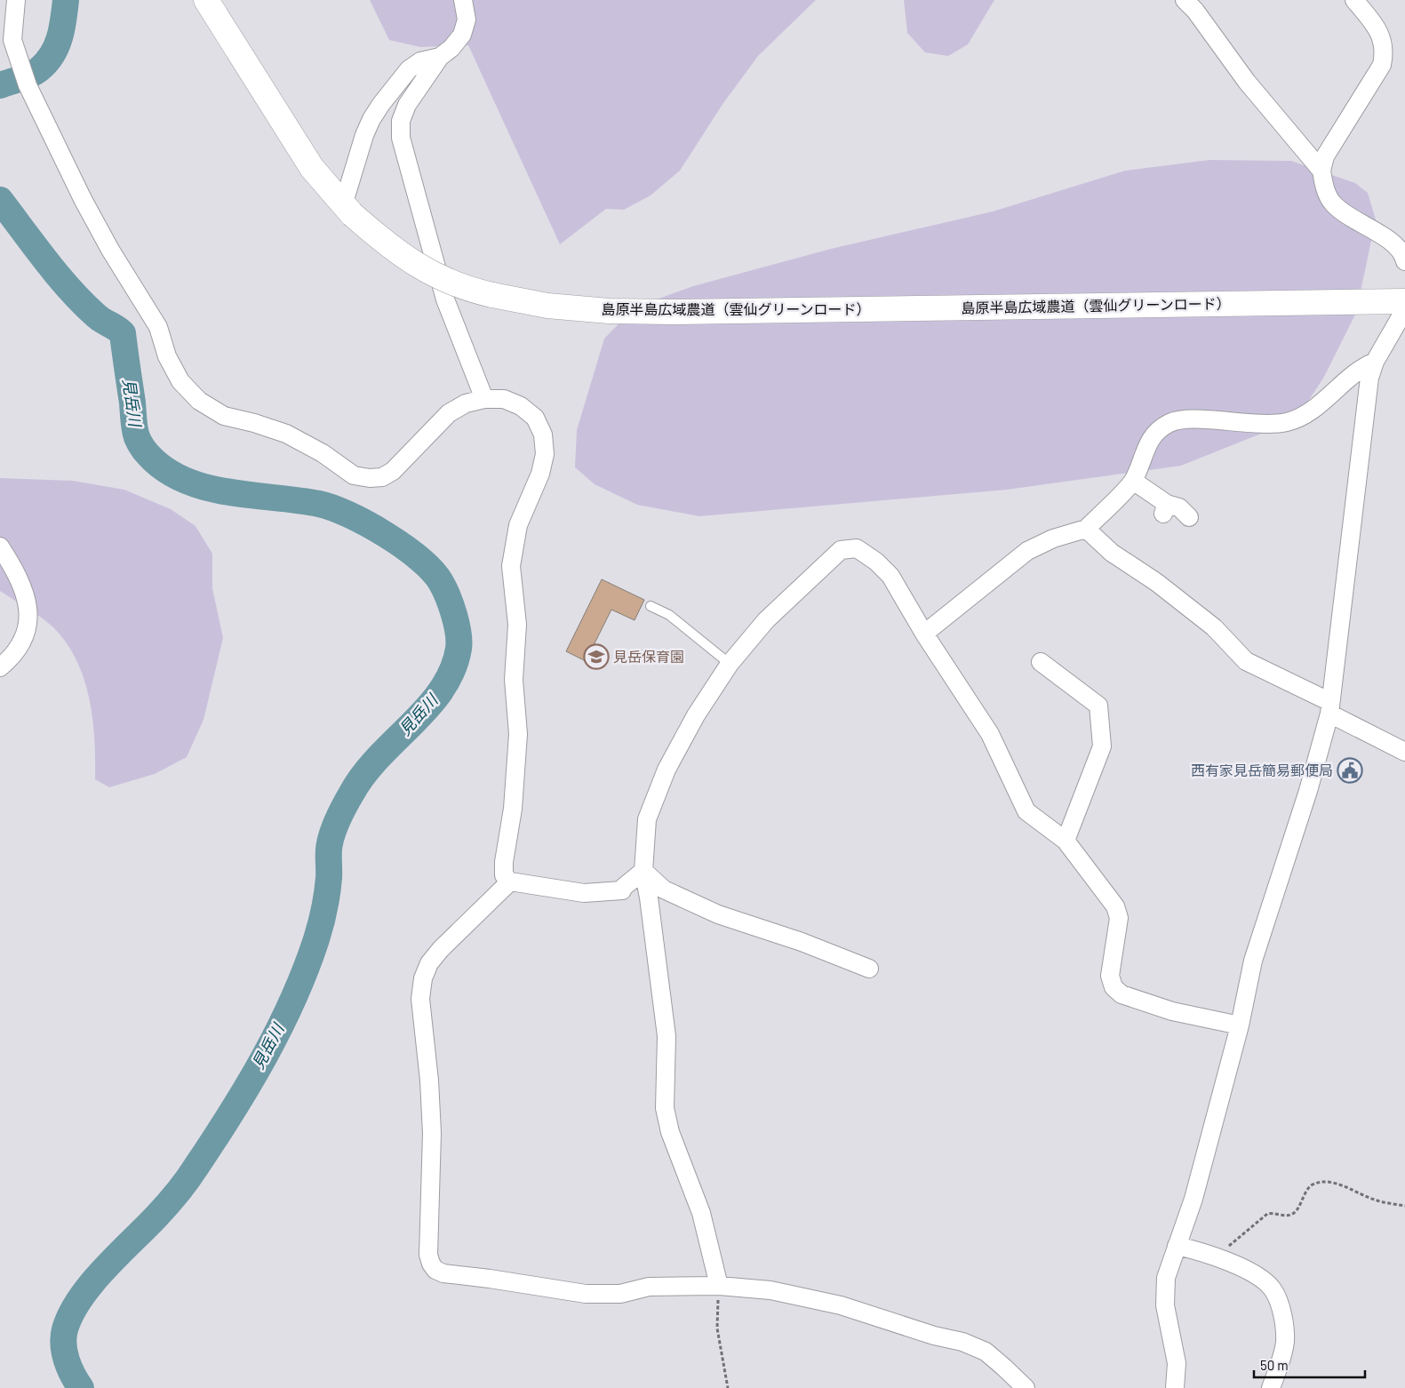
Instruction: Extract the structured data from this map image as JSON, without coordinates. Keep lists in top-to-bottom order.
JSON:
{
  "streets": {
    "street": ["島原半島広域農道（雲仙グリーンロード）"]
  },
  "water": ["見岳川"],
  "places": {
    "school or university": ["見岳保育園"],
    "public building": ["西有家見岳簡易郵便局"]
  },
  "scale_bar": "50 m"
}
